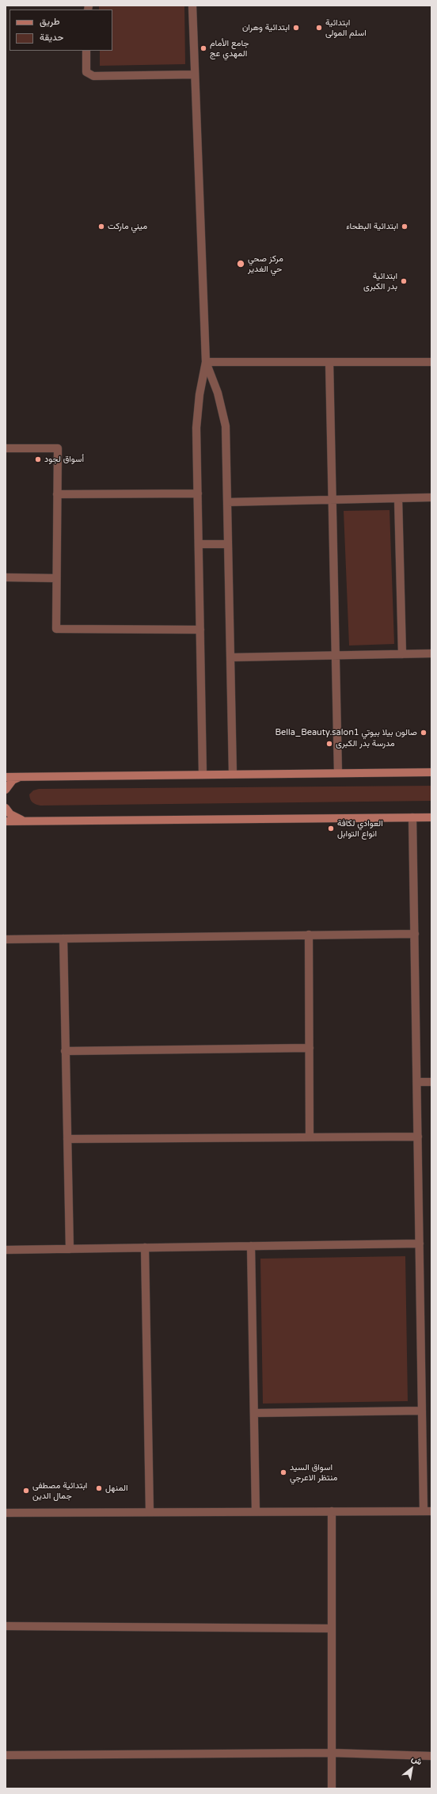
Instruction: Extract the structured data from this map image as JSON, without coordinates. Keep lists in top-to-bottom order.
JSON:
{
  "places": [
    "ابتدائية وهران",
    "ابتدائية اسلم المولى",
    "جامع الأمام المهدي عج",
    "ميني ماركت",
    "ابتدائية البطحاء",
    "مركز صحي حي الغدير",
    "ابتدائية بدر الكبرى",
    "أسواق لجود",
    "Bella_Beauty.salon1 صالون بيلا بيوتي",
    "مدرسة بدر الكبرى",
    "العوادي لكافة انواع التوابل",
    "اسواق السيد منتظر الاعرجي",
    "المنهل",
    "ابتدائية مصطفى جمال الدين"
  ],
  "legend": ["طريق", "حديقة"],
  "north": "top right"
}
